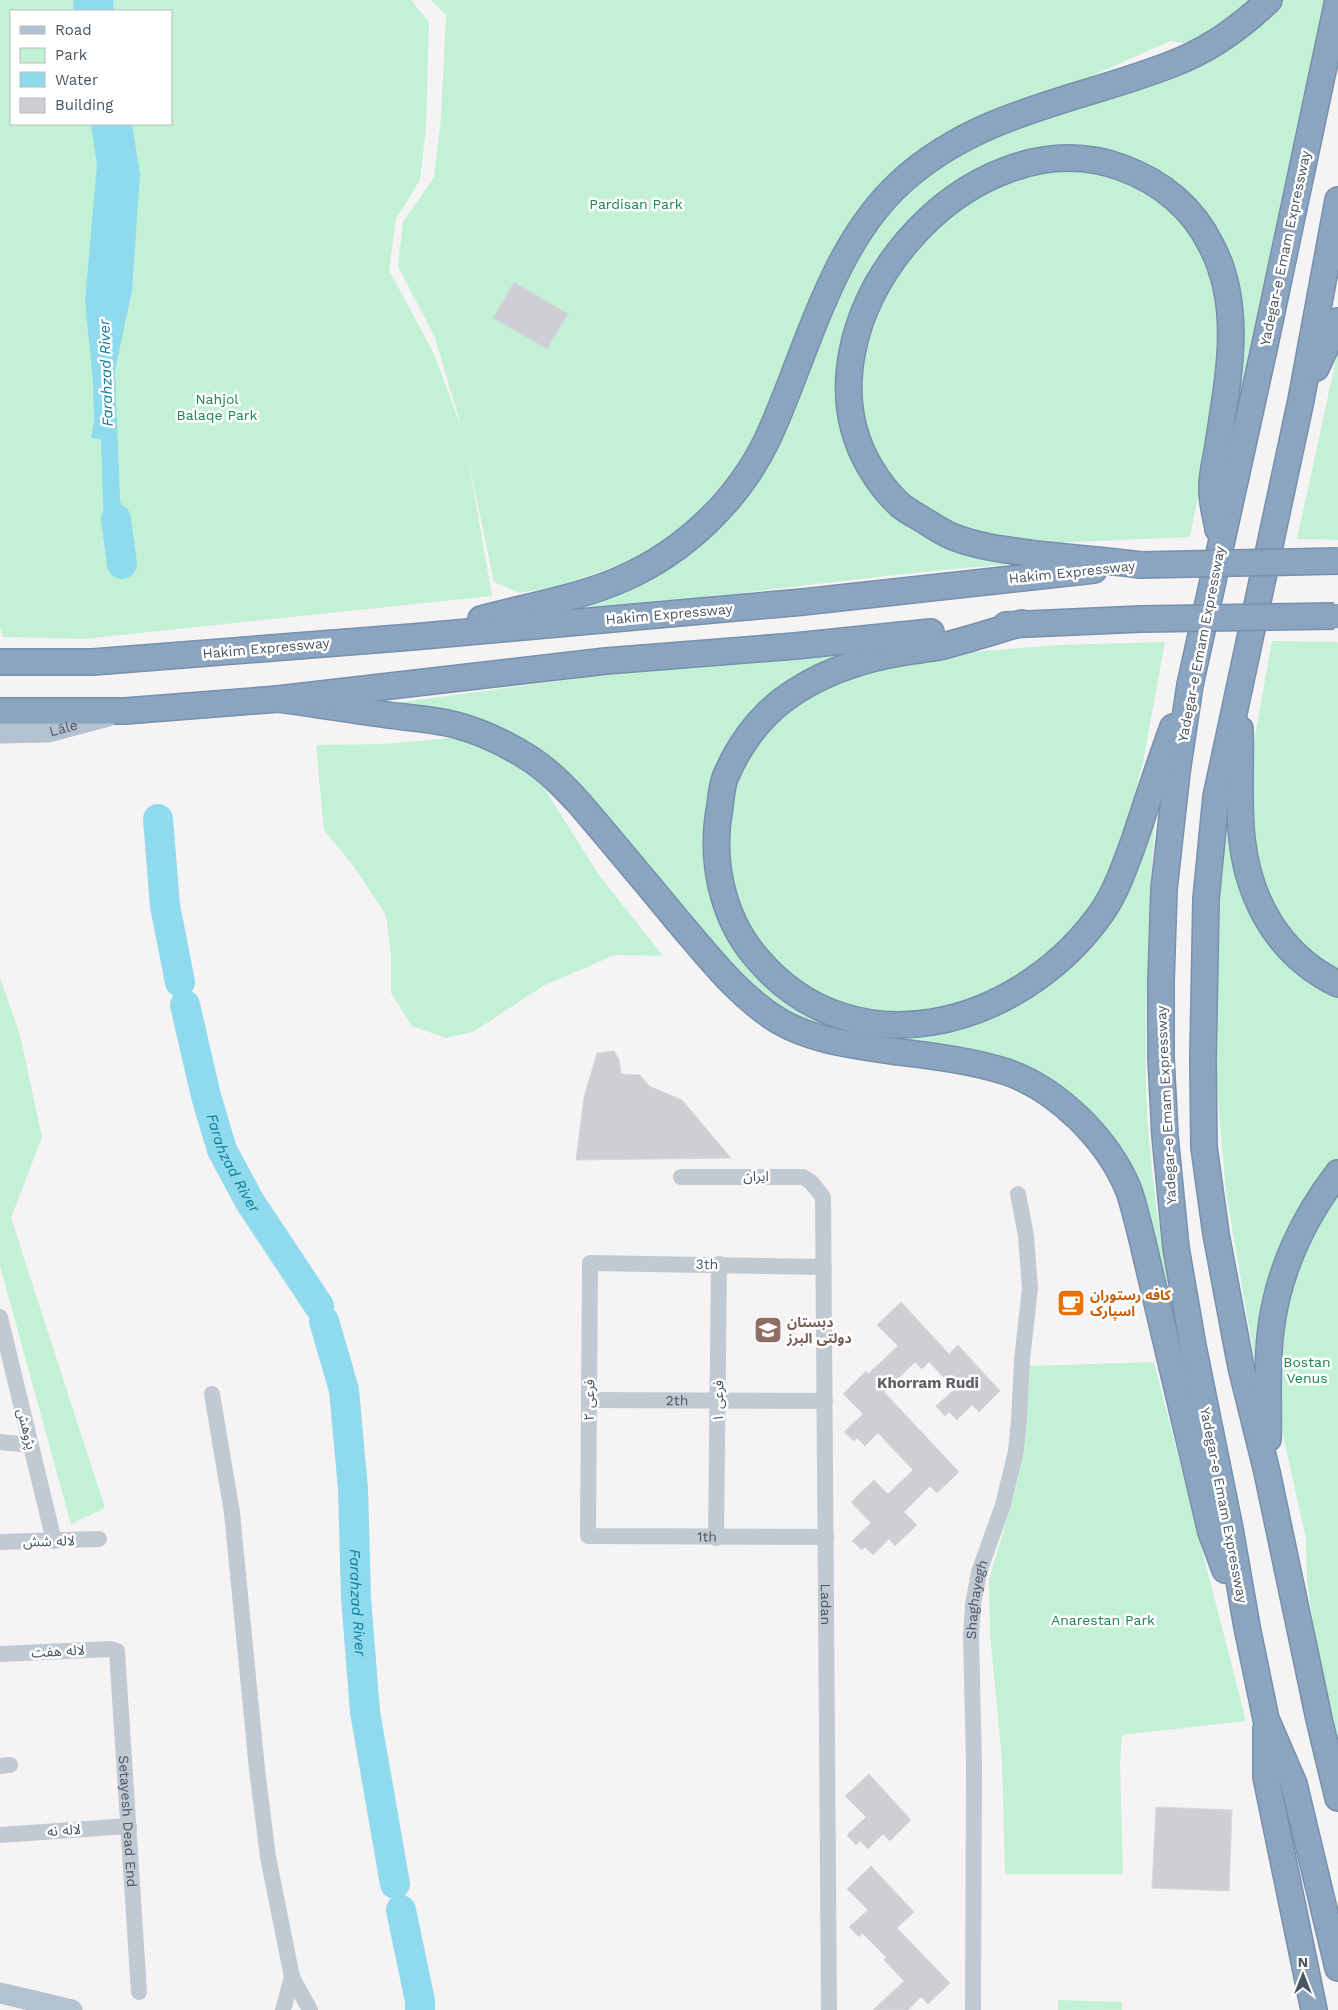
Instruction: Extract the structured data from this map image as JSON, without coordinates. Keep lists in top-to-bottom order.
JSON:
{
  "streets": {
    "highway": ["Yadegar-e Emam Expressway", "Hakim Expressway"],
    "main road": ["Lāle"],
    "street": [
      "ایران",
      "3th",
      "فرعی ۲",
      "2th",
      "فرعی ۱",
      "پژوهش",
      "1th",
      "لاله شش",
      "Shaghayegh",
      "Ladan",
      "لاله هفت",
      "Setayesh Dead End",
      "لاله نه"
    ]
  },
  "crossings": [
    ["ایران", "Ladan"],
    ["3th", "فرعی ۲"],
    ["3th", "فرعی ۱"],
    ["3th", "Ladan"],
    ["فرعی ۲", "2th"],
    ["فرعی ۲", "1th"],
    ["2th", "فرعی ۱"],
    ["2th", "Ladan"],
    ["فرعی ۱", "1th"],
    ["پژوهش", "لاله شش"],
    ["1th", "Ladan"],
    ["لاله هفت", "Setayesh Dead End"],
    ["Setayesh Dead End", "لاله نه"]
  ],
  "districts": ["Khorram Rudi"],
  "water": ["Farahzad River"],
  "parks": [
    "Pardisan Park",
    "Nahjol Balaqe Park",
    "Bostan Venus",
    "Anarestan Park"
  ],
  "places": {
    "cafe": ["کافه رستوران اسپارک"],
    "school or university": ["دبستان دولتی البرز"]
  },
  "legend": [
    "Road",
    "Park",
    "Water",
    "Building"
  ],
  "north": "top"
}
